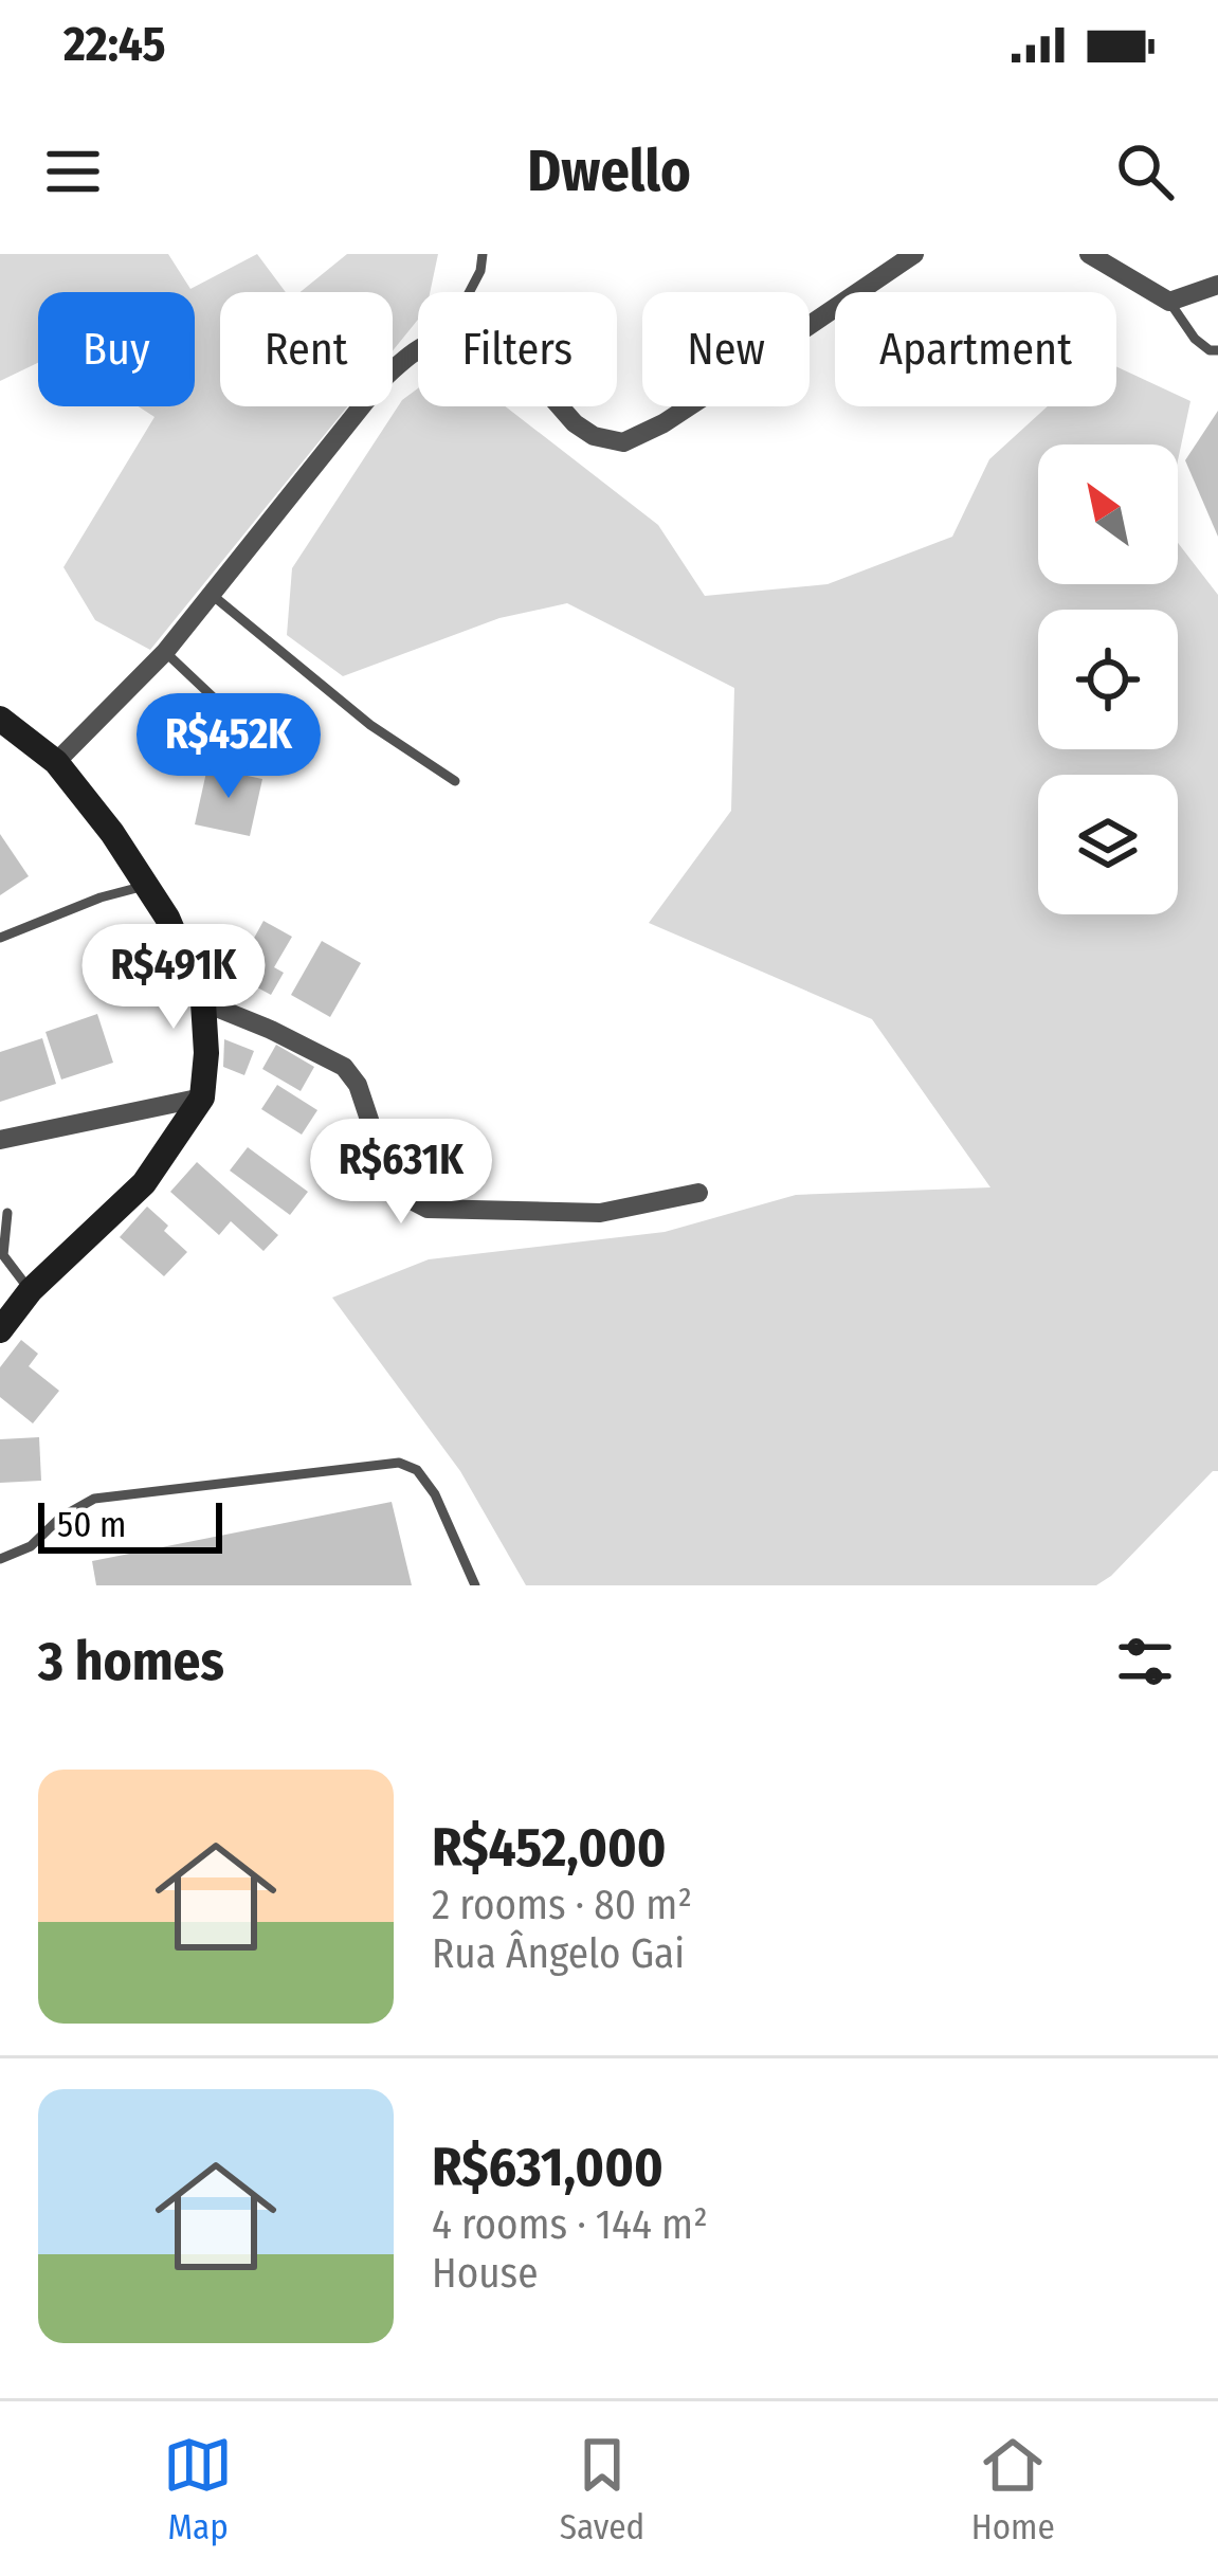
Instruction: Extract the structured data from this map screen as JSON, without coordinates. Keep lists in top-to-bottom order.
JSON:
{
  "scale_bar": "50 m",
  "north": "top left",
  "page": {
    "status": "22:45",
    "header": "Dwello",
    "chip": [
      "Buy",
      "Rent",
      "Filters",
      "New",
      "Apartment"
    ],
    "price": ["R$452K", "R$491K", "R$631K"],
    "scale": "50 m",
    "heading": "3 homes",
    "list": [
      {
        "name": "R$452,000",
        "note": "2 rooms · 80 m² · Rua Ângelo Gai"
      },
      {
        "name": "R$631,000",
        "note": "4 rooms · 144 m² · House"
      }
    ],
    "tabs": ["Map", "Saved", "Home"]
  }
}
